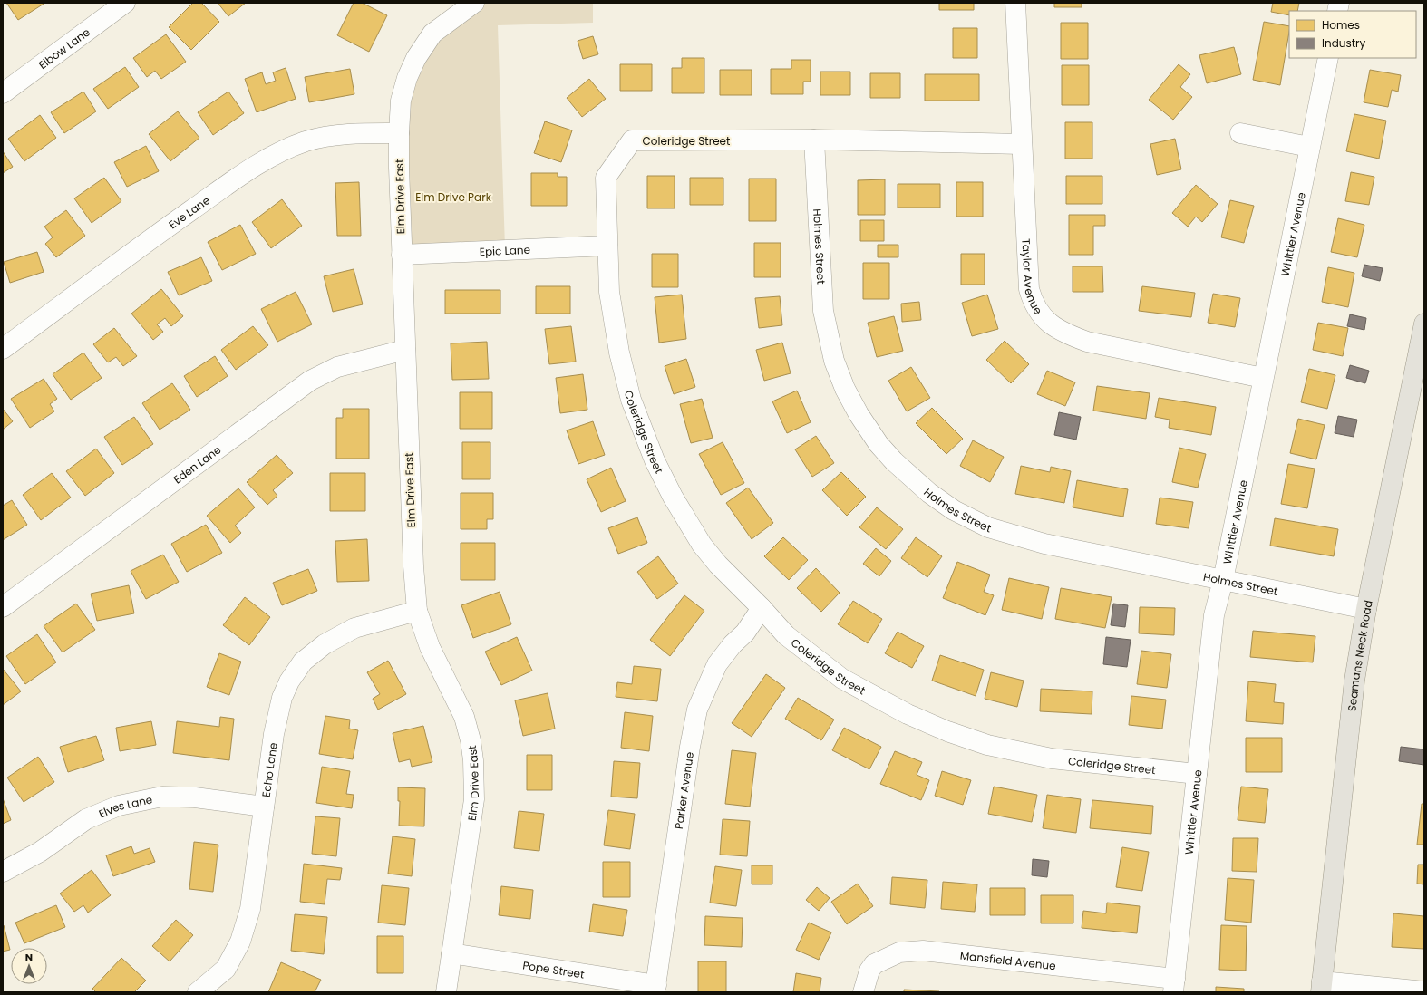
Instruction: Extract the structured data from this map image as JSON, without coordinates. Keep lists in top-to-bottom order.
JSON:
{
  "streets": {
    "main road": ["Seamans Neck Road"],
    "street": [
      "Elbow Lane",
      "Coleridge Street",
      "Elm Drive East",
      "Eve Lane",
      "Whittier Avenue",
      "Holmes Street",
      "Epic Lane",
      "Taylor Avenue",
      "Eden Lane",
      "Echo Lane",
      "Parker Avenue",
      "Elves Lane",
      "Mansfield Avenue",
      "Pope Street"
    ]
  },
  "crossings": [
    ["Coleridge Street", "Whittier Avenue"],
    ["Coleridge Street", "Holmes Street"],
    ["Coleridge Street", "Epic Lane"],
    ["Coleridge Street", "Taylor Avenue"],
    ["Coleridge Street", "Parker Avenue"],
    ["Elm Drive East", "Eve Lane"],
    ["Elm Drive East", "Epic Lane"],
    ["Elm Drive East", "Eden Lane"],
    ["Elm Drive East", "Echo Lane"],
    ["Elm Drive East", "Pope Street"],
    ["Whittier Avenue", "Holmes Street"],
    ["Whittier Avenue", "Taylor Avenue"],
    ["Whittier Avenue", "Mansfield Avenue"],
    ["Holmes Street", "Seamans Neck Road"],
    ["Echo Lane", "Elves Lane"],
    ["Parker Avenue", "Pope Street"]
  ],
  "parks": ["Elm Drive Park"],
  "legend": ["Homes", "Industry"],
  "north": "top"
}
